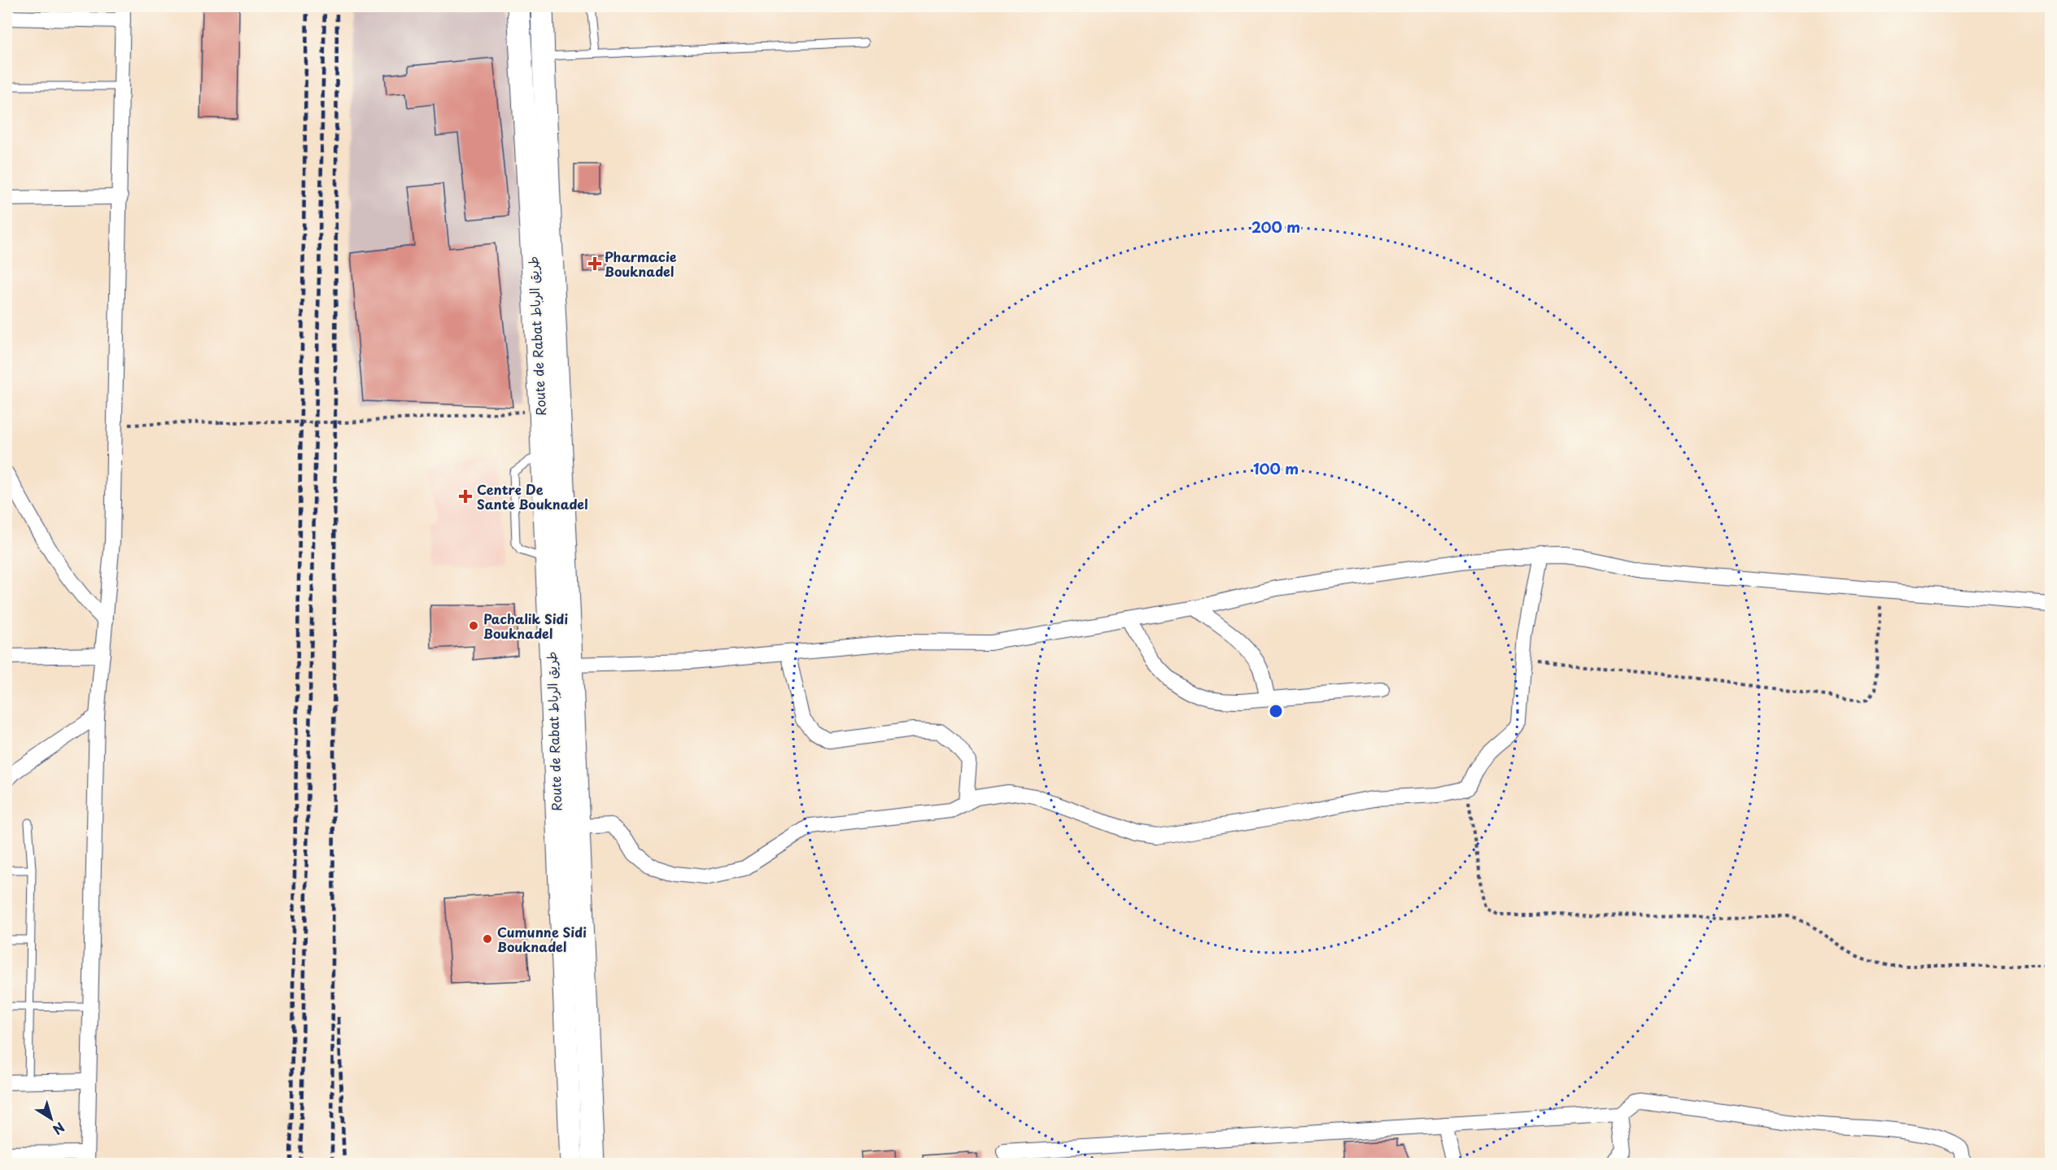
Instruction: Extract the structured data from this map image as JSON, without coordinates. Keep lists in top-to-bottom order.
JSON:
{
  "streets": {
    "main road": ["Route de Rabat طريق الرباط"]
  },
  "places": {
    "health": ["Pharmacie Bouknadel", "Centre De Sante Bouknadel"],
    "other": ["Pachalik Sidi Bouknadel", "Cumunne Sidi Bouknadel"]
  },
  "north": "bottom right",
  "rings": ["200 m", "100 m"]
}
